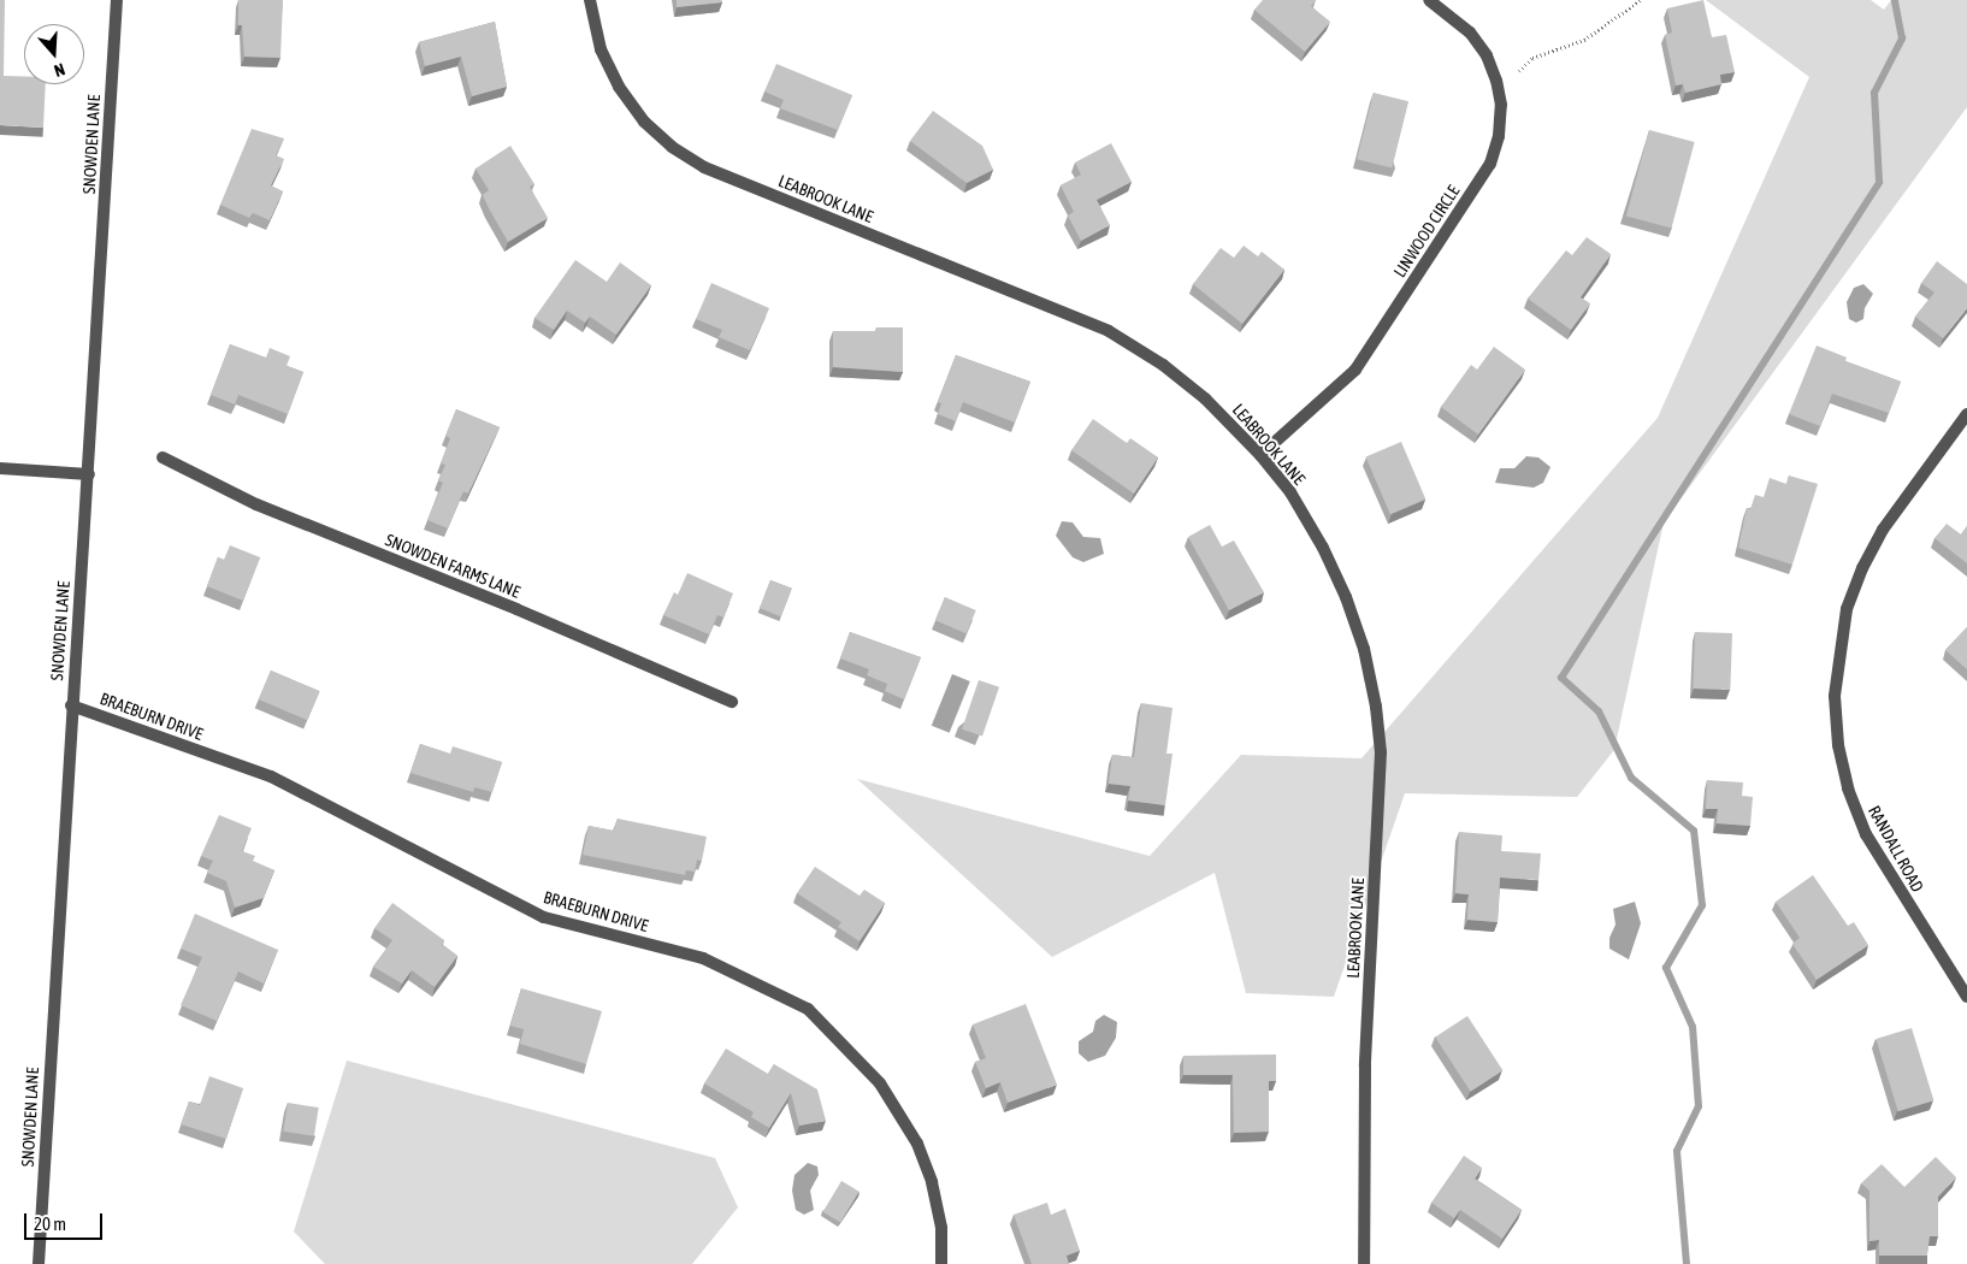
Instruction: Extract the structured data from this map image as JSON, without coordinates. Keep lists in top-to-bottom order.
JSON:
{
  "streets": {
    "street": [
      "SNOWDEN LANE",
      "LEABROOK LANE",
      "LINWOOD CIRCLE",
      "SNOWDEN FARMS LANE",
      "BRAEBURN DRIVE",
      "RANDALL ROAD"
    ]
  },
  "crossings": [
    ["SNOWDEN LANE", "BRAEBURN DRIVE"],
    ["LEABROOK LANE", "LINWOOD CIRCLE"]
  ],
  "scale_bar": "20 m",
  "north": "bottom"
}
